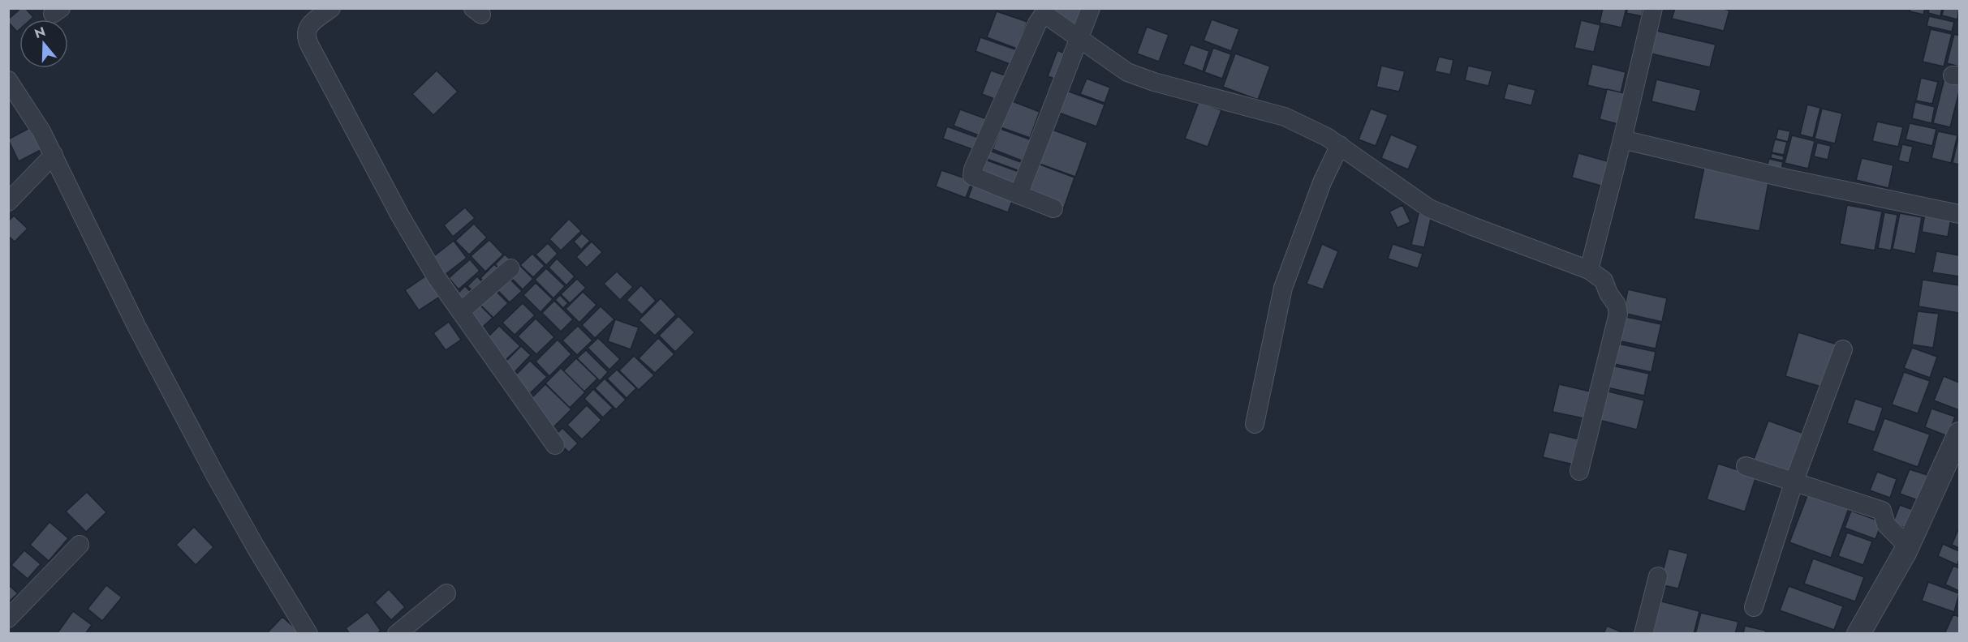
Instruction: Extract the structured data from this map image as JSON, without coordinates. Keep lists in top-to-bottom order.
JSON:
{
  "north": "top"
}
